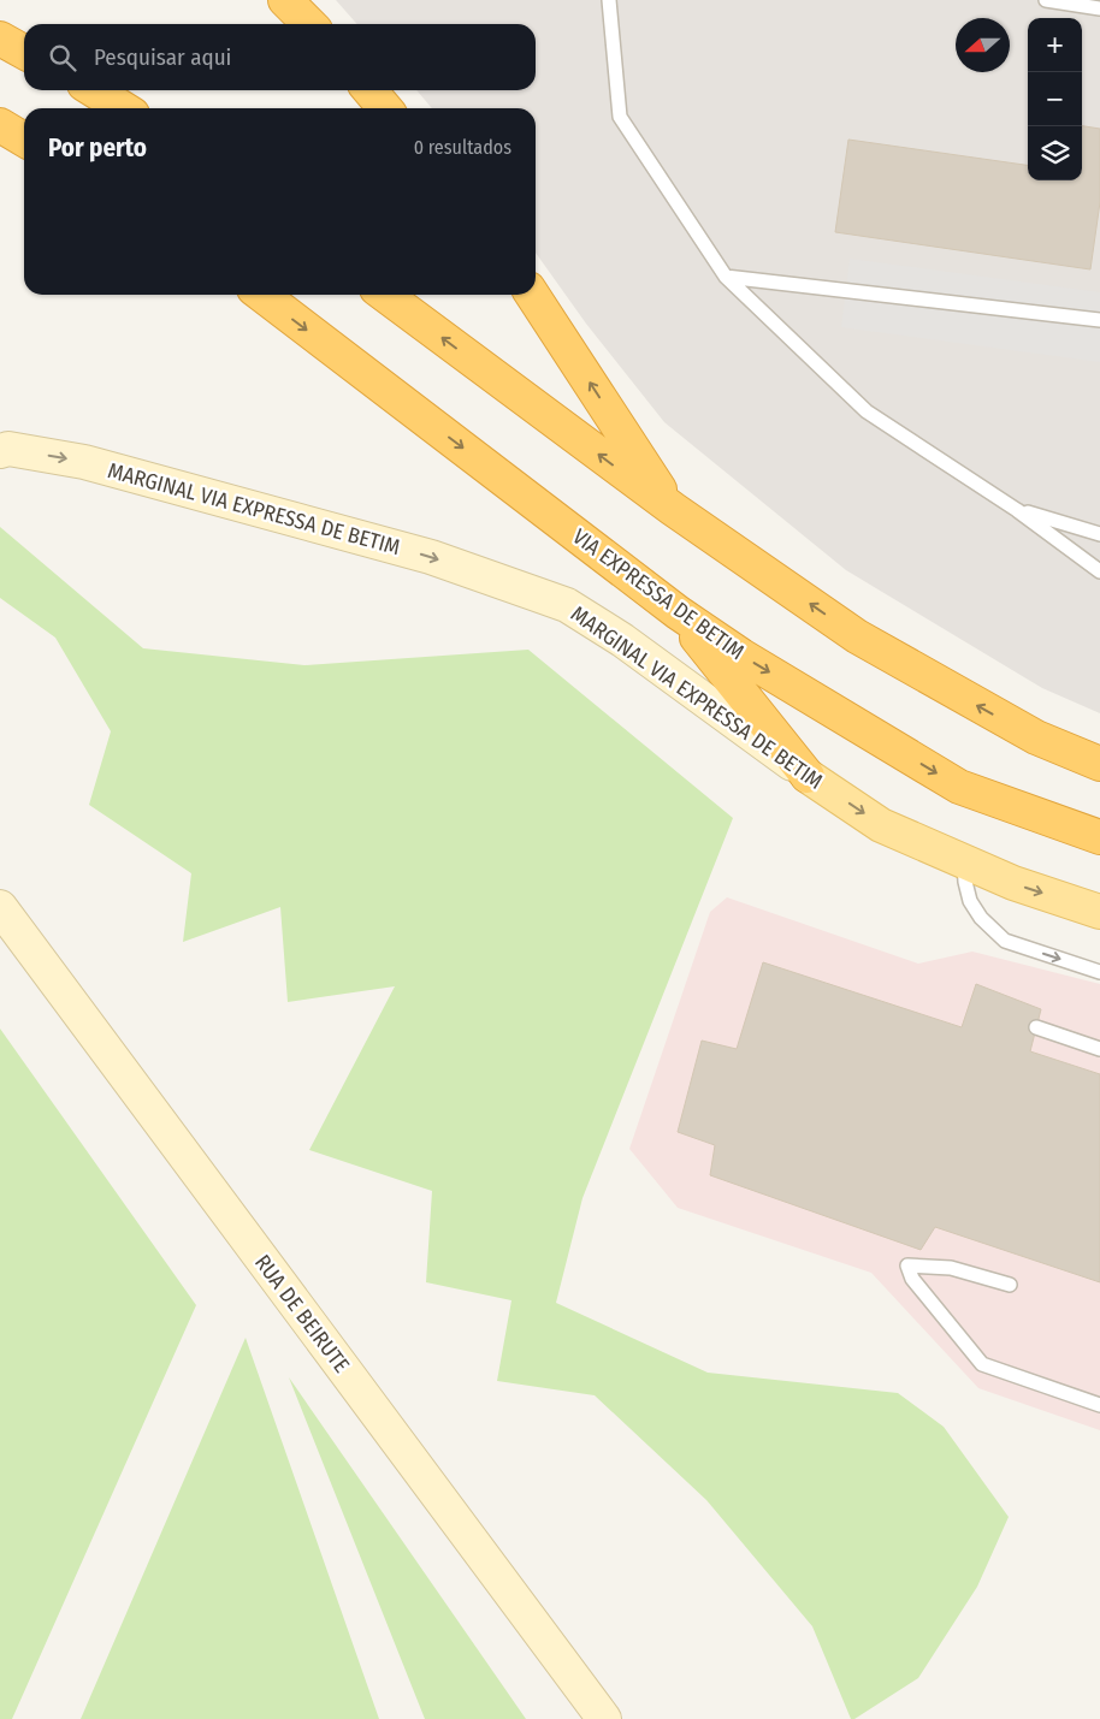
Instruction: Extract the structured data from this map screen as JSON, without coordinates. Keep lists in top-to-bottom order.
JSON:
{
  "streets": {
    "highway": ["VIA EXPRESSA DE BETIM"],
    "main road": ["MARGINAL VIA EXPRESSA DE BETIM"],
    "street": ["RUA DE BEIRUTE"]
  },
  "one_way": ["MARGINAL VIA EXPRESSA DE BETIM"],
  "north": "left",
  "page": {
    "map_buttons": ["+", "−"],
    "search": "Pesquisar aqui",
    "heading": ["Por perto", "0 resultados"]
  }
}
